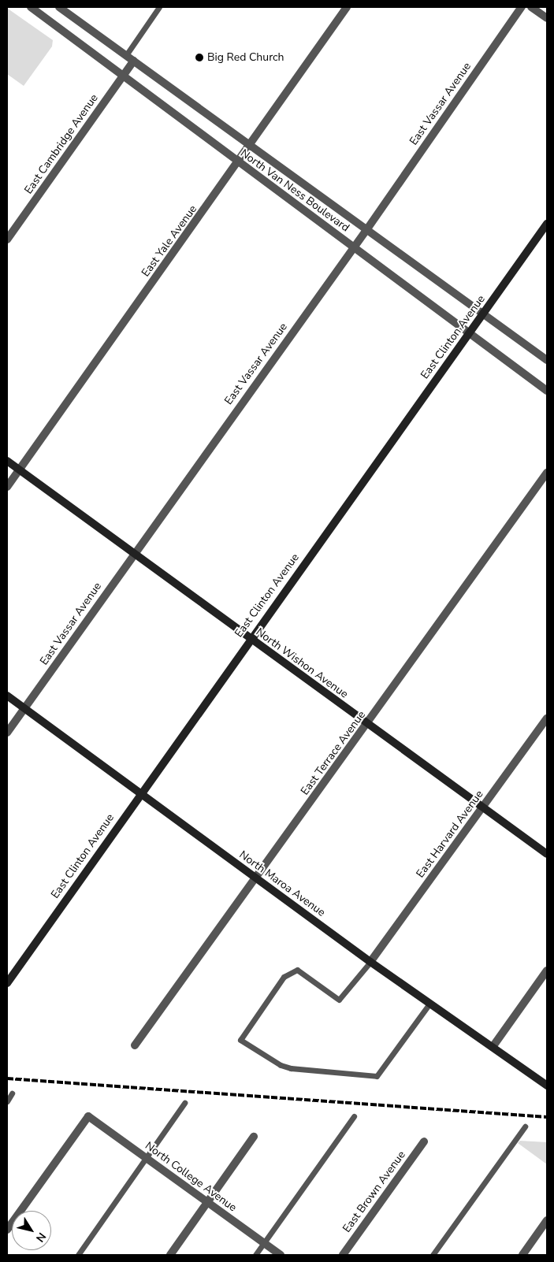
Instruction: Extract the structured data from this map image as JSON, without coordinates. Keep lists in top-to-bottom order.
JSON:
{
  "streets": {
    "main road": ["East Clinton Avenue", "North Wishon Avenue", "North Maroa Avenue"],
    "street": [
      "East Vassar Avenue",
      "East Cambridge Avenue",
      "North Van Ness Boulevard",
      "East Yale Avenue",
      "East Terrace Avenue",
      "East Harvard Avenue",
      "North College Avenue",
      "East Brown Avenue"
    ]
  },
  "crossings": [
    ["East Vassar Avenue", "North Van Ness Boulevard"],
    ["East Vassar Avenue", "North Wishon Avenue"],
    ["East Vassar Avenue", "North Maroa Avenue"],
    ["East Cambridge Avenue", "North Van Ness Boulevard"],
    ["North Van Ness Boulevard", "East Yale Avenue"],
    ["North Van Ness Boulevard", "East Clinton Avenue"],
    ["East Yale Avenue", "North Wishon Avenue"],
    ["East Clinton Avenue", "North Wishon Avenue"],
    ["East Clinton Avenue", "North Maroa Avenue"],
    ["North Wishon Avenue", "East Terrace Avenue"],
    ["North Wishon Avenue", "East Harvard Avenue"],
    ["East Terrace Avenue", "North Maroa Avenue"],
    ["East Harvard Avenue", "North Maroa Avenue"]
  ],
  "places": ["Big Red Church"],
  "north": "bottom right"
}
